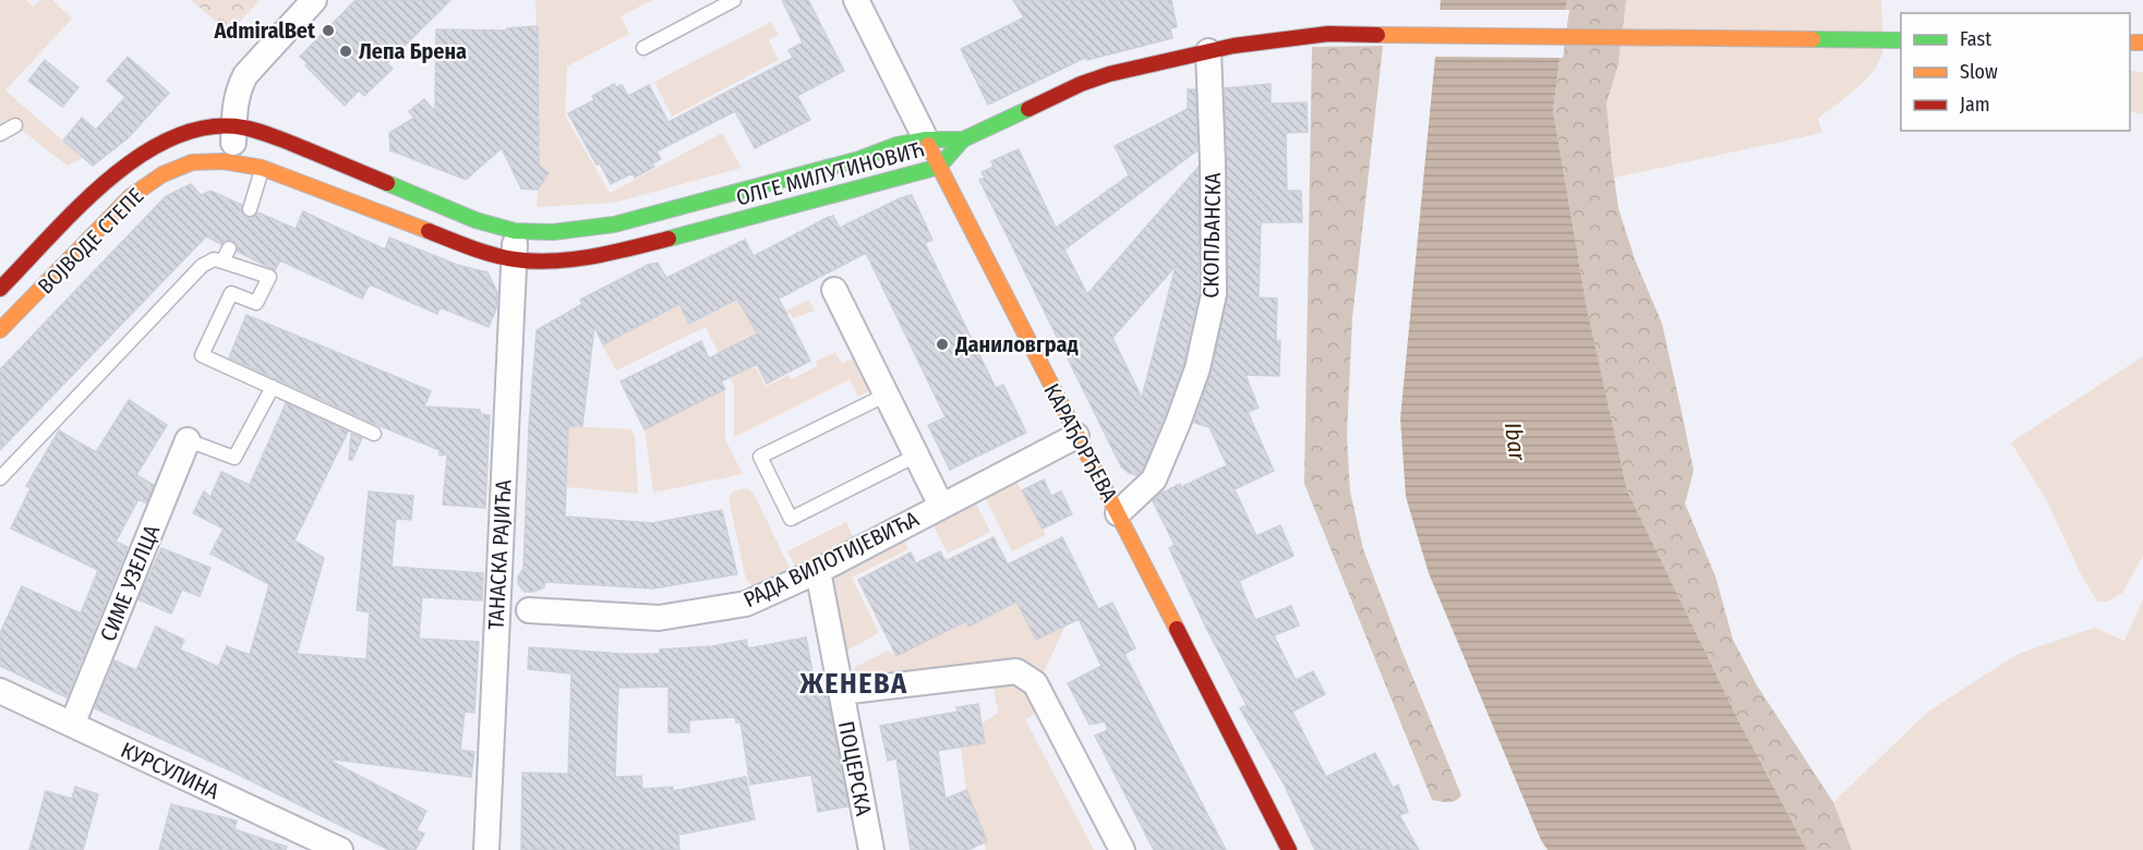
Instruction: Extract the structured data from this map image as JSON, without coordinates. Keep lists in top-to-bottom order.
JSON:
{
  "streets": {
    "street": [
      "ОЛГЕ МИЛУТИНОВИЋ",
      "СКОПЉАНСКА",
      "ВОЈВОДЕ СТЕПЕ",
      "КАРАЂОРЂЕВА",
      "ТАНАСКА РАЈИЋА",
      "РАДА ВИЛОТИЈЕВИЋА",
      "СИМЕ УЗЕЛЦА",
      "ПОЦЕРСКА",
      "КУРСУЛИНА"
    ]
  },
  "crossings": [
    ["ОЛГЕ МИЛУТИНОВИЋ", "ВОЈВОДЕ СТЕПЕ"],
    ["ОЛГЕ МИЛУТИНОВИЋ", "КАРАЂОРЂЕВА"],
    ["ОЛГЕ МИЛУТИНОВИЋ", "ТАНАСКА РАЈИЋА"],
    ["СКОПЉАНСКА", "КАРАЂОРЂЕВА"],
    ["КАРАЂОРЂЕВА", "РАДА ВИЛОТИЈЕВИЋА"],
    ["РАДА ВИЛОТИЈЕВИЋА", "ПОЦЕРСКА"],
    ["СИМЕ УЗЕЛЦА", "КУРСУЛИНА"]
  ],
  "districts": ["ЖЕНЕВА"],
  "water": ["Ibar"],
  "places": ["AdmiralBet", "Лепа Брена", "Даниловград"],
  "legend": ["Fast", "Slow", "Jam"]
}
